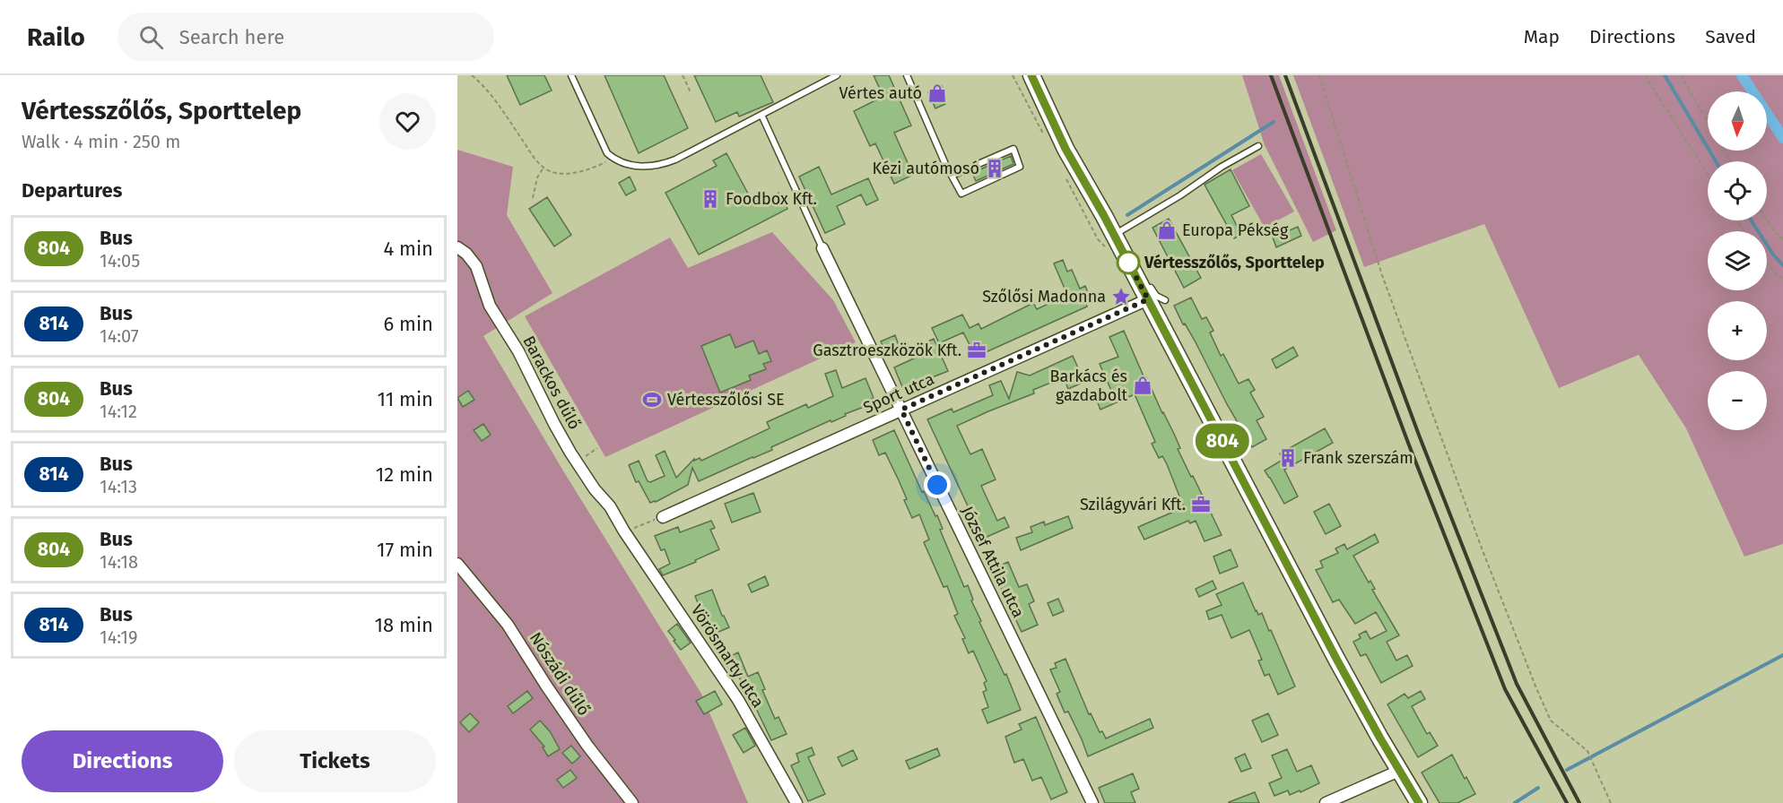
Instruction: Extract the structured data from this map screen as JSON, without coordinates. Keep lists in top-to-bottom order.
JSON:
{
  "streets": {
    "street": [
      "Barackos dűlő",
      "Sport utca",
      "József Attila utca",
      "Vörösmarty utca",
      "Nószádi dűlő"
    ]
  },
  "crossings": [
    ["Barackos dűlő", "Vörösmarty utca"],
    ["Sport utca", "József Attila utca"]
  ],
  "places": {
    "shop": ["Vértes autó", "Europa Pékség", "Barkács és gazdabolt"],
    "building": ["Kézi autómosó", "Foodbox Kft.", "Frank szerszám"],
    "other": ["Vértesszőlős, Sporttelep"],
    "place": ["Szőlősi Madonna"],
    "office": ["Gasztroeszközök Kft.", "Szilágyvári Kft."],
    "sports": ["Vértesszőlősi SE"]
  },
  "lines": ["bus line 804"],
  "north": "bottom",
  "page": {
    "header": "Railo",
    "search": "Search here",
    "nav": ["Map", "Directions", "Saved"],
    "heading": [
      ["Vértesszőlős, Sporttelep", "Walk · 4 min · 250 m"],
      "Departures"
    ],
    "on_map": "804",
    "map_buttons": ["+", "−"],
    "list": [
      {
        "mark": "804",
        "name": "Bus",
        "note": "14:05",
        "value": "4 min"
      },
      {
        "mark": "814",
        "name": "Bus",
        "note": "14:07",
        "value": "6 min"
      },
      {
        "mark": "804",
        "name": "Bus",
        "note": "14:12",
        "value": "11 min"
      },
      {
        "mark": "814",
        "name": "Bus",
        "note": "14:13",
        "value": "12 min"
      },
      {
        "mark": "804",
        "name": "Bus",
        "note": "14:18",
        "value": "17 min"
      },
      {
        "mark": "814",
        "name": "Bus",
        "note": "14:19",
        "value": "18 min"
      }
    ],
    "buttons": ["Directions", "Tickets"]
  }
}
